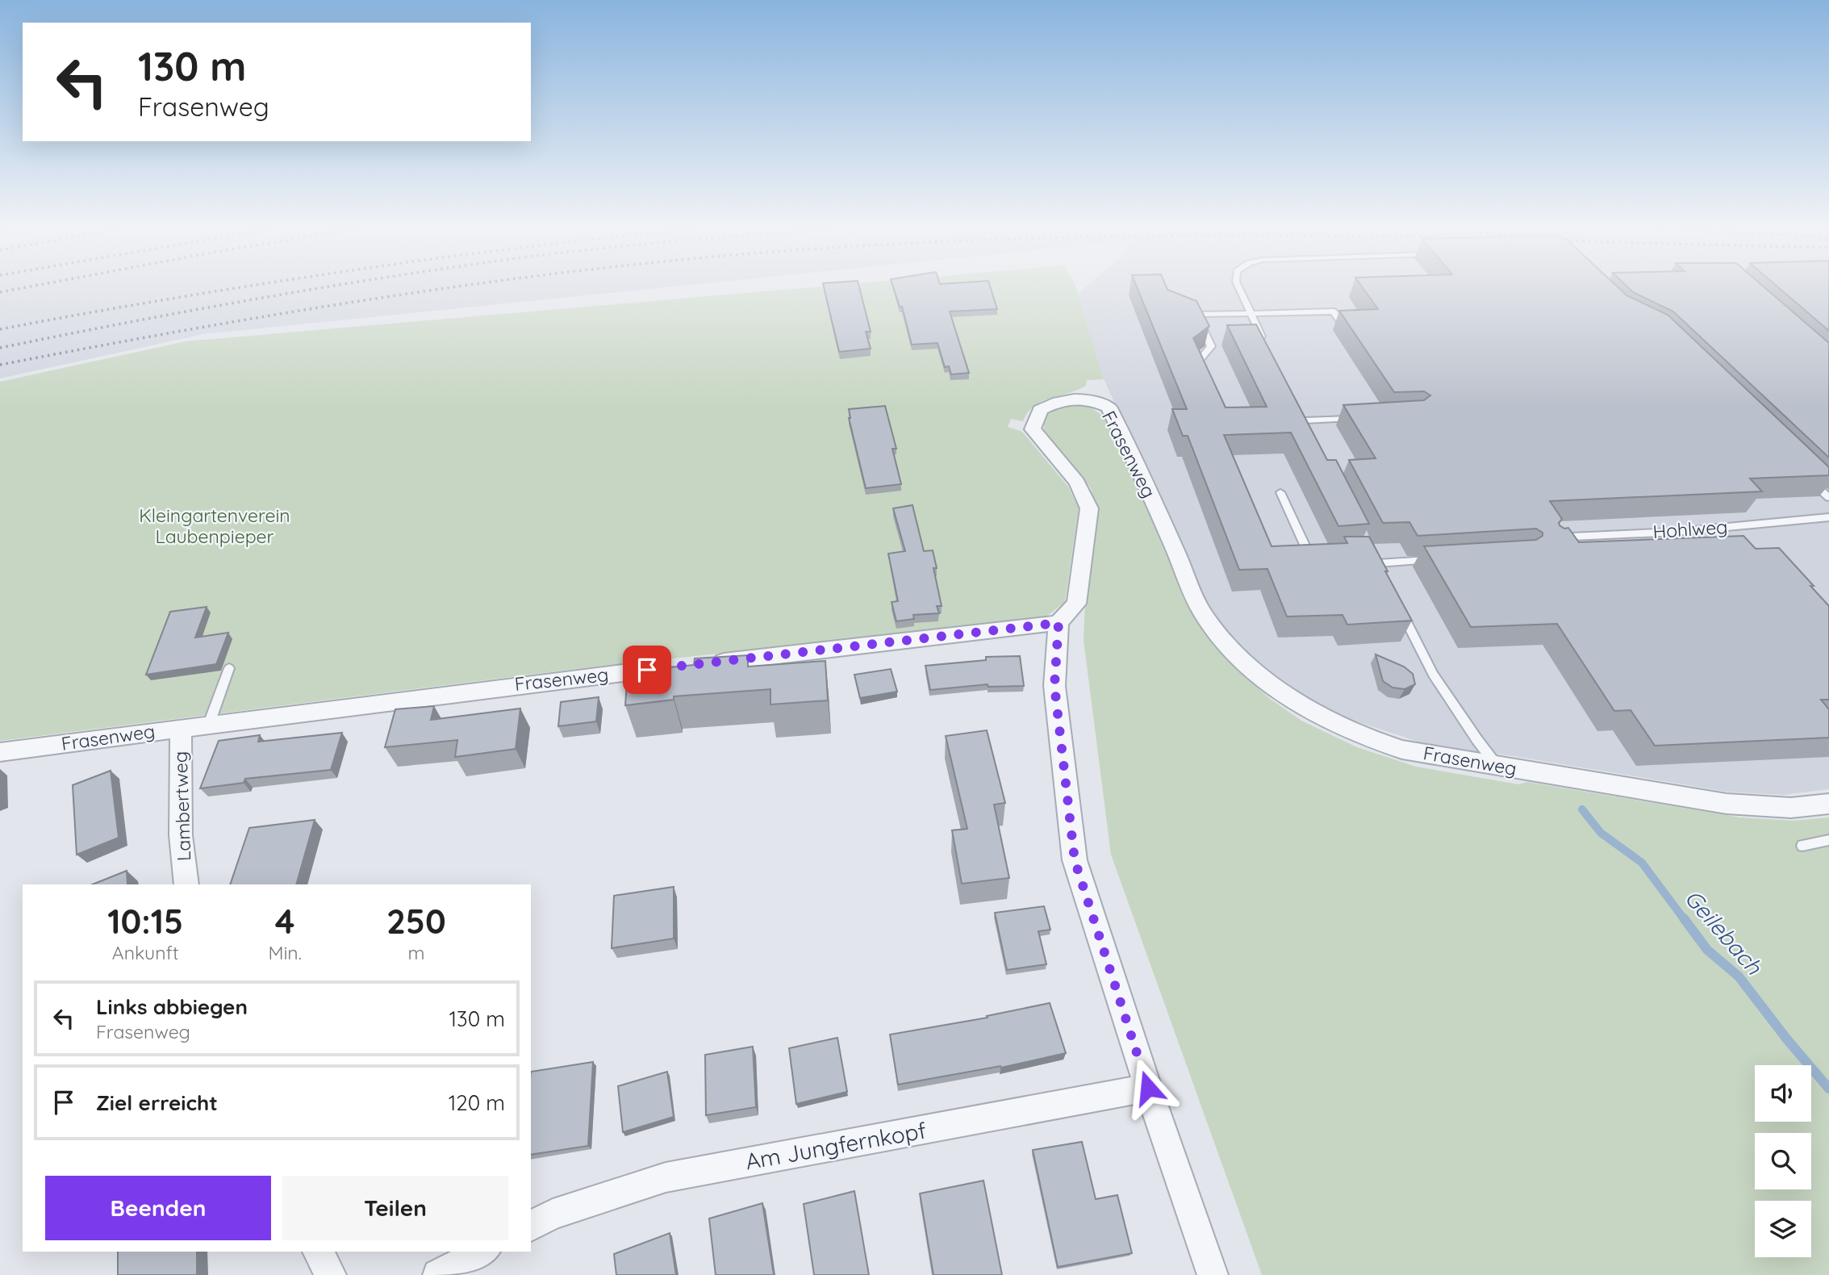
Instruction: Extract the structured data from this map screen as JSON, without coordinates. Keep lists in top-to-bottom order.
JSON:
{
  "streets": {
    "street": ["Frasenweg", "Lambertweg", "Am Jungfernkopf"],
    "lane": ["Hohlweg"]
  },
  "crossings": [
    ["Frasenweg", "Lambertweg"]
  ],
  "water": ["Geilebach"],
  "parks": ["Kleingartenverein Laubenpieper"],
  "page": {
    "turn": ["130 m", "Frasenweg"],
    "eta": [
      "10:15",
      "Ankunft",
      "4",
      "Min.",
      "250",
      "m"
    ],
    "list": [
      {
        "name": "Links abbiegen",
        "note": "Frasenweg",
        "value": "130 m"
      },
      {
        "name": "Ziel erreicht",
        "value": "120 m"
      }
    ],
    "buttons": ["Beenden", "Teilen"]
  }
}
